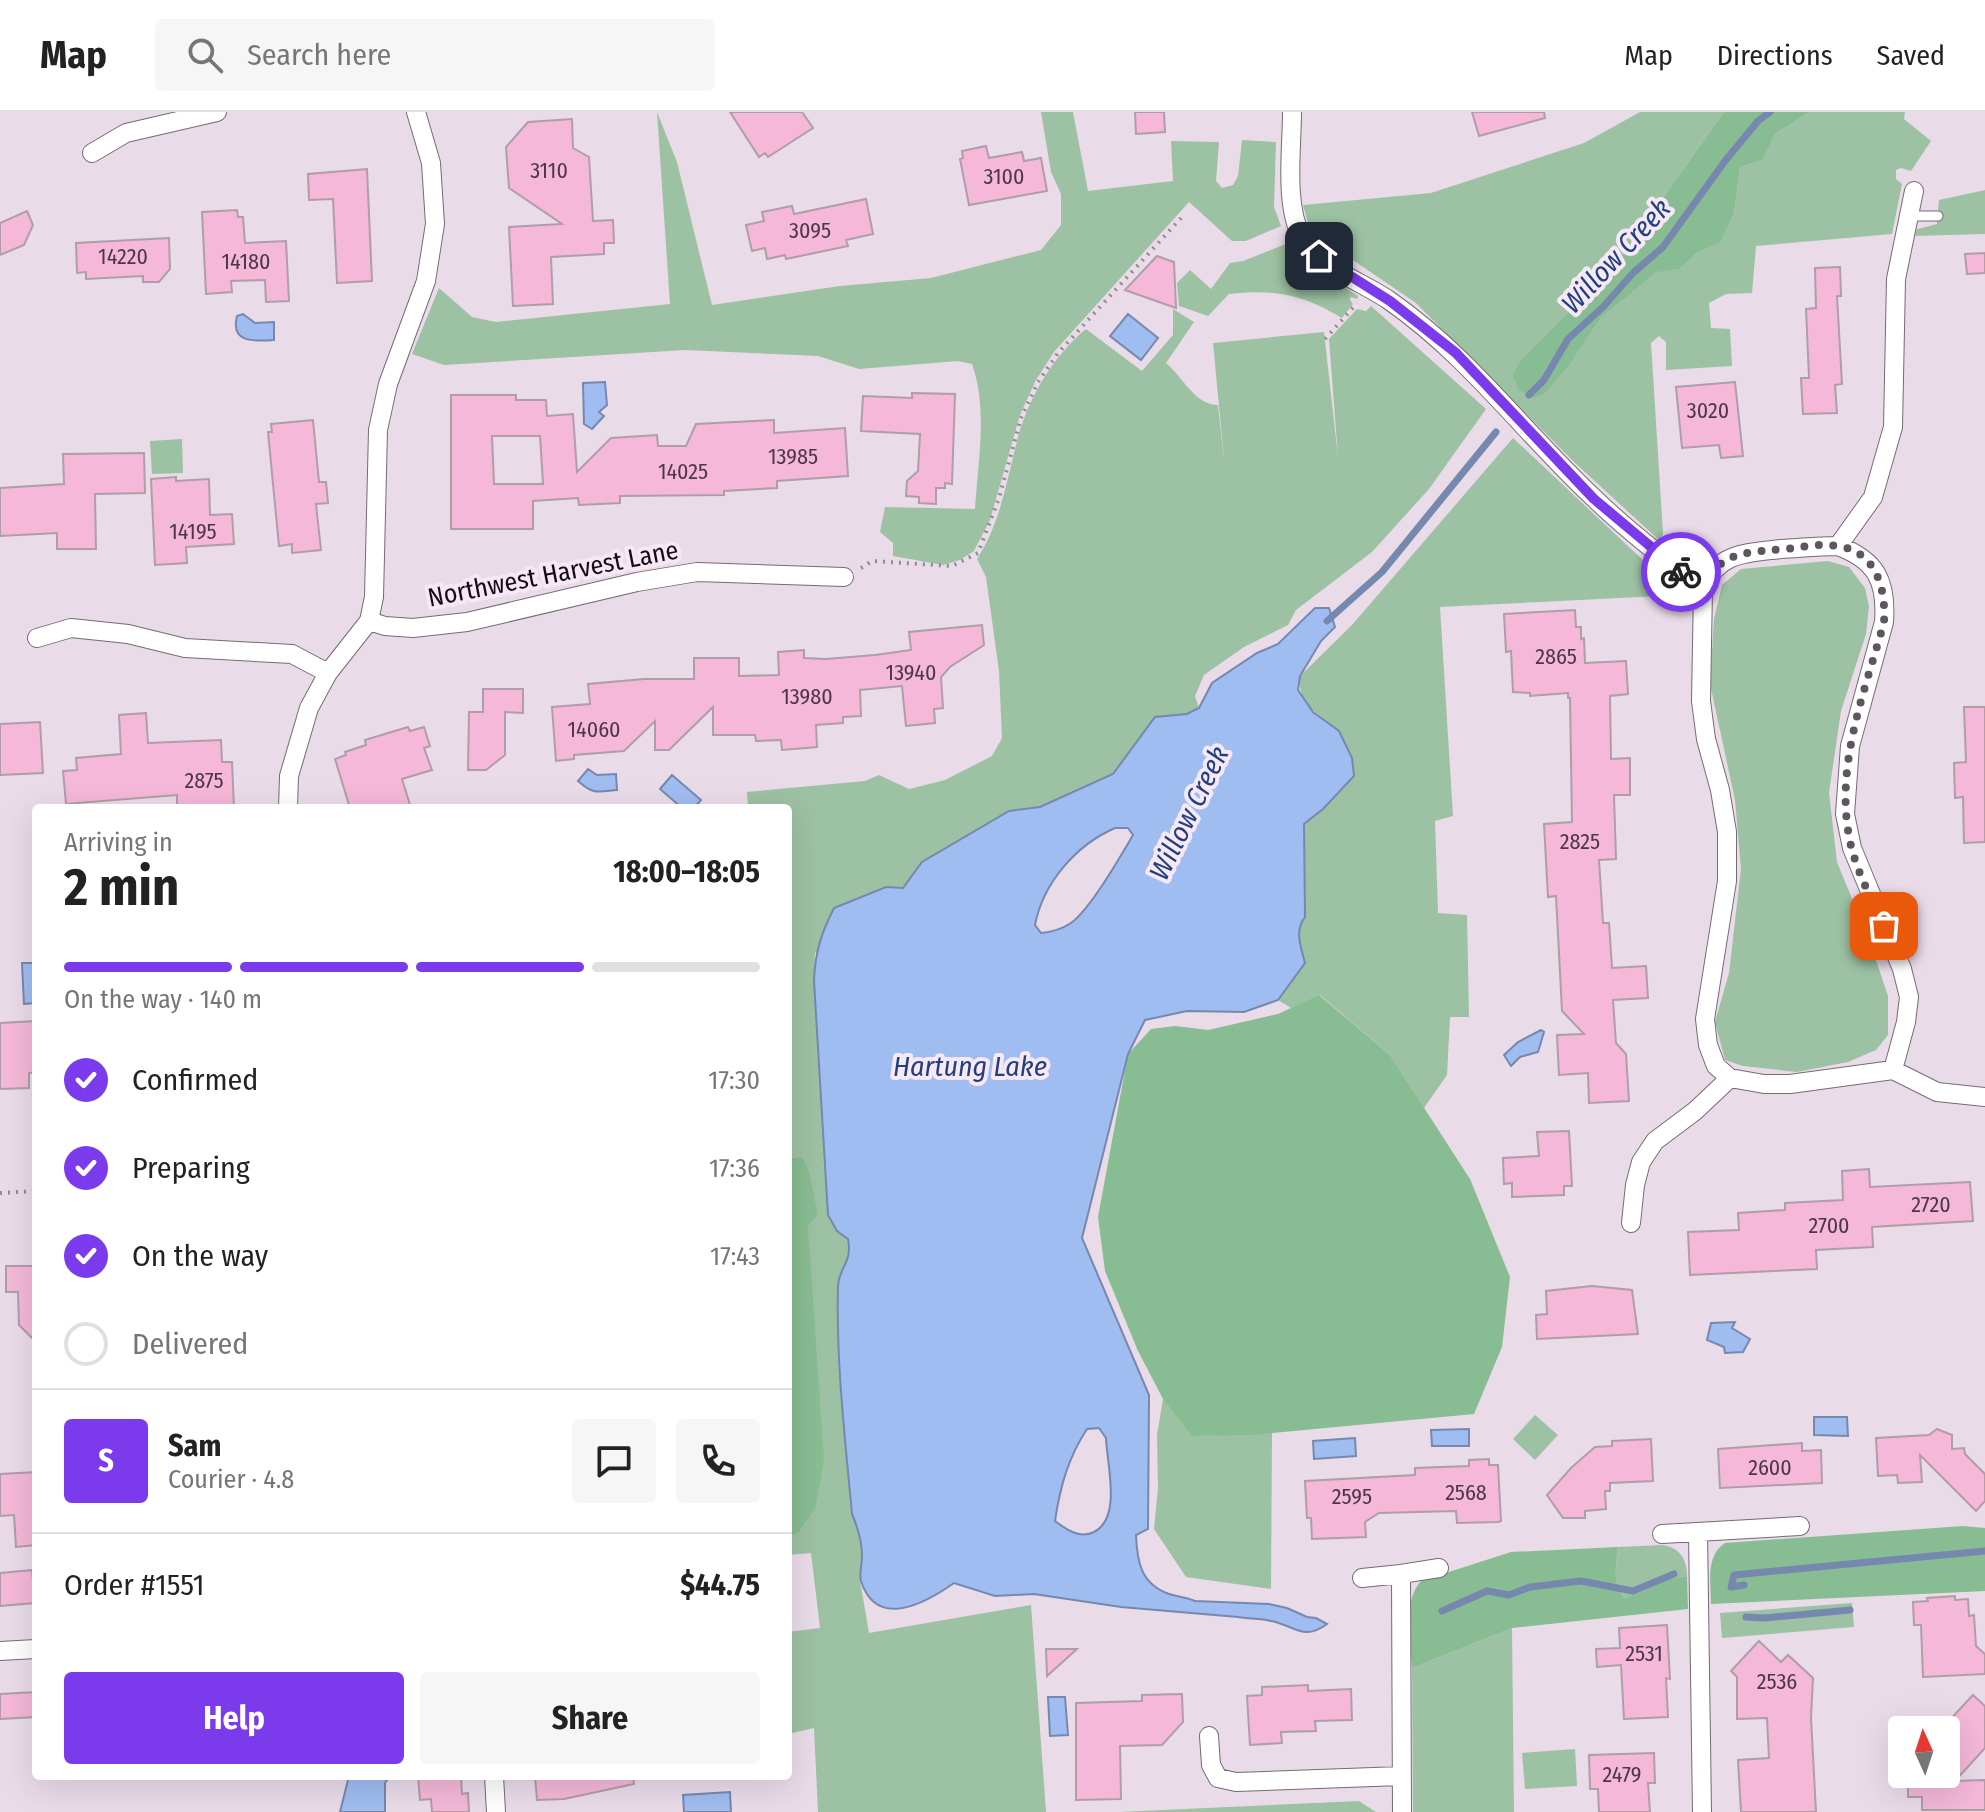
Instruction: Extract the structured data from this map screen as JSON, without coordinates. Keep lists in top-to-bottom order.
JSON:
{
  "streets": {
    "street": ["Northwest Harvest Lane"]
  },
  "water": ["Willow Creek", "Hartung Lake"],
  "house_numbers": [
    "3110",
    "3100",
    "3095",
    "14220",
    "14180",
    "3020",
    "13985",
    "14025",
    "14195",
    "2865",
    "13940",
    "13980",
    "14060",
    "2875",
    "2825",
    "2720",
    "2700",
    "2600",
    "2568",
    "2595",
    "2531",
    "2536",
    "2479"
  ],
  "north": "top",
  "page": {
    "header": "Map",
    "search": "Search here",
    "nav": ["Map", "Directions", "Saved"],
    "heading": ["2 min", "Arriving in", "18:00–18:05"],
    "panel": [
      "Sam",
      "Courier · 4.8",
      "Order #1551",
      "$44.75"
    ],
    "bar": "On the way · 140 m",
    "list": [
      ["Confirmed", "17:30"],
      ["Preparing", "17:36"],
      ["On the way", "17:43"],
      "Delivered"
    ],
    "round": "S",
    "buttons": ["Help", "Share"]
  }
}
